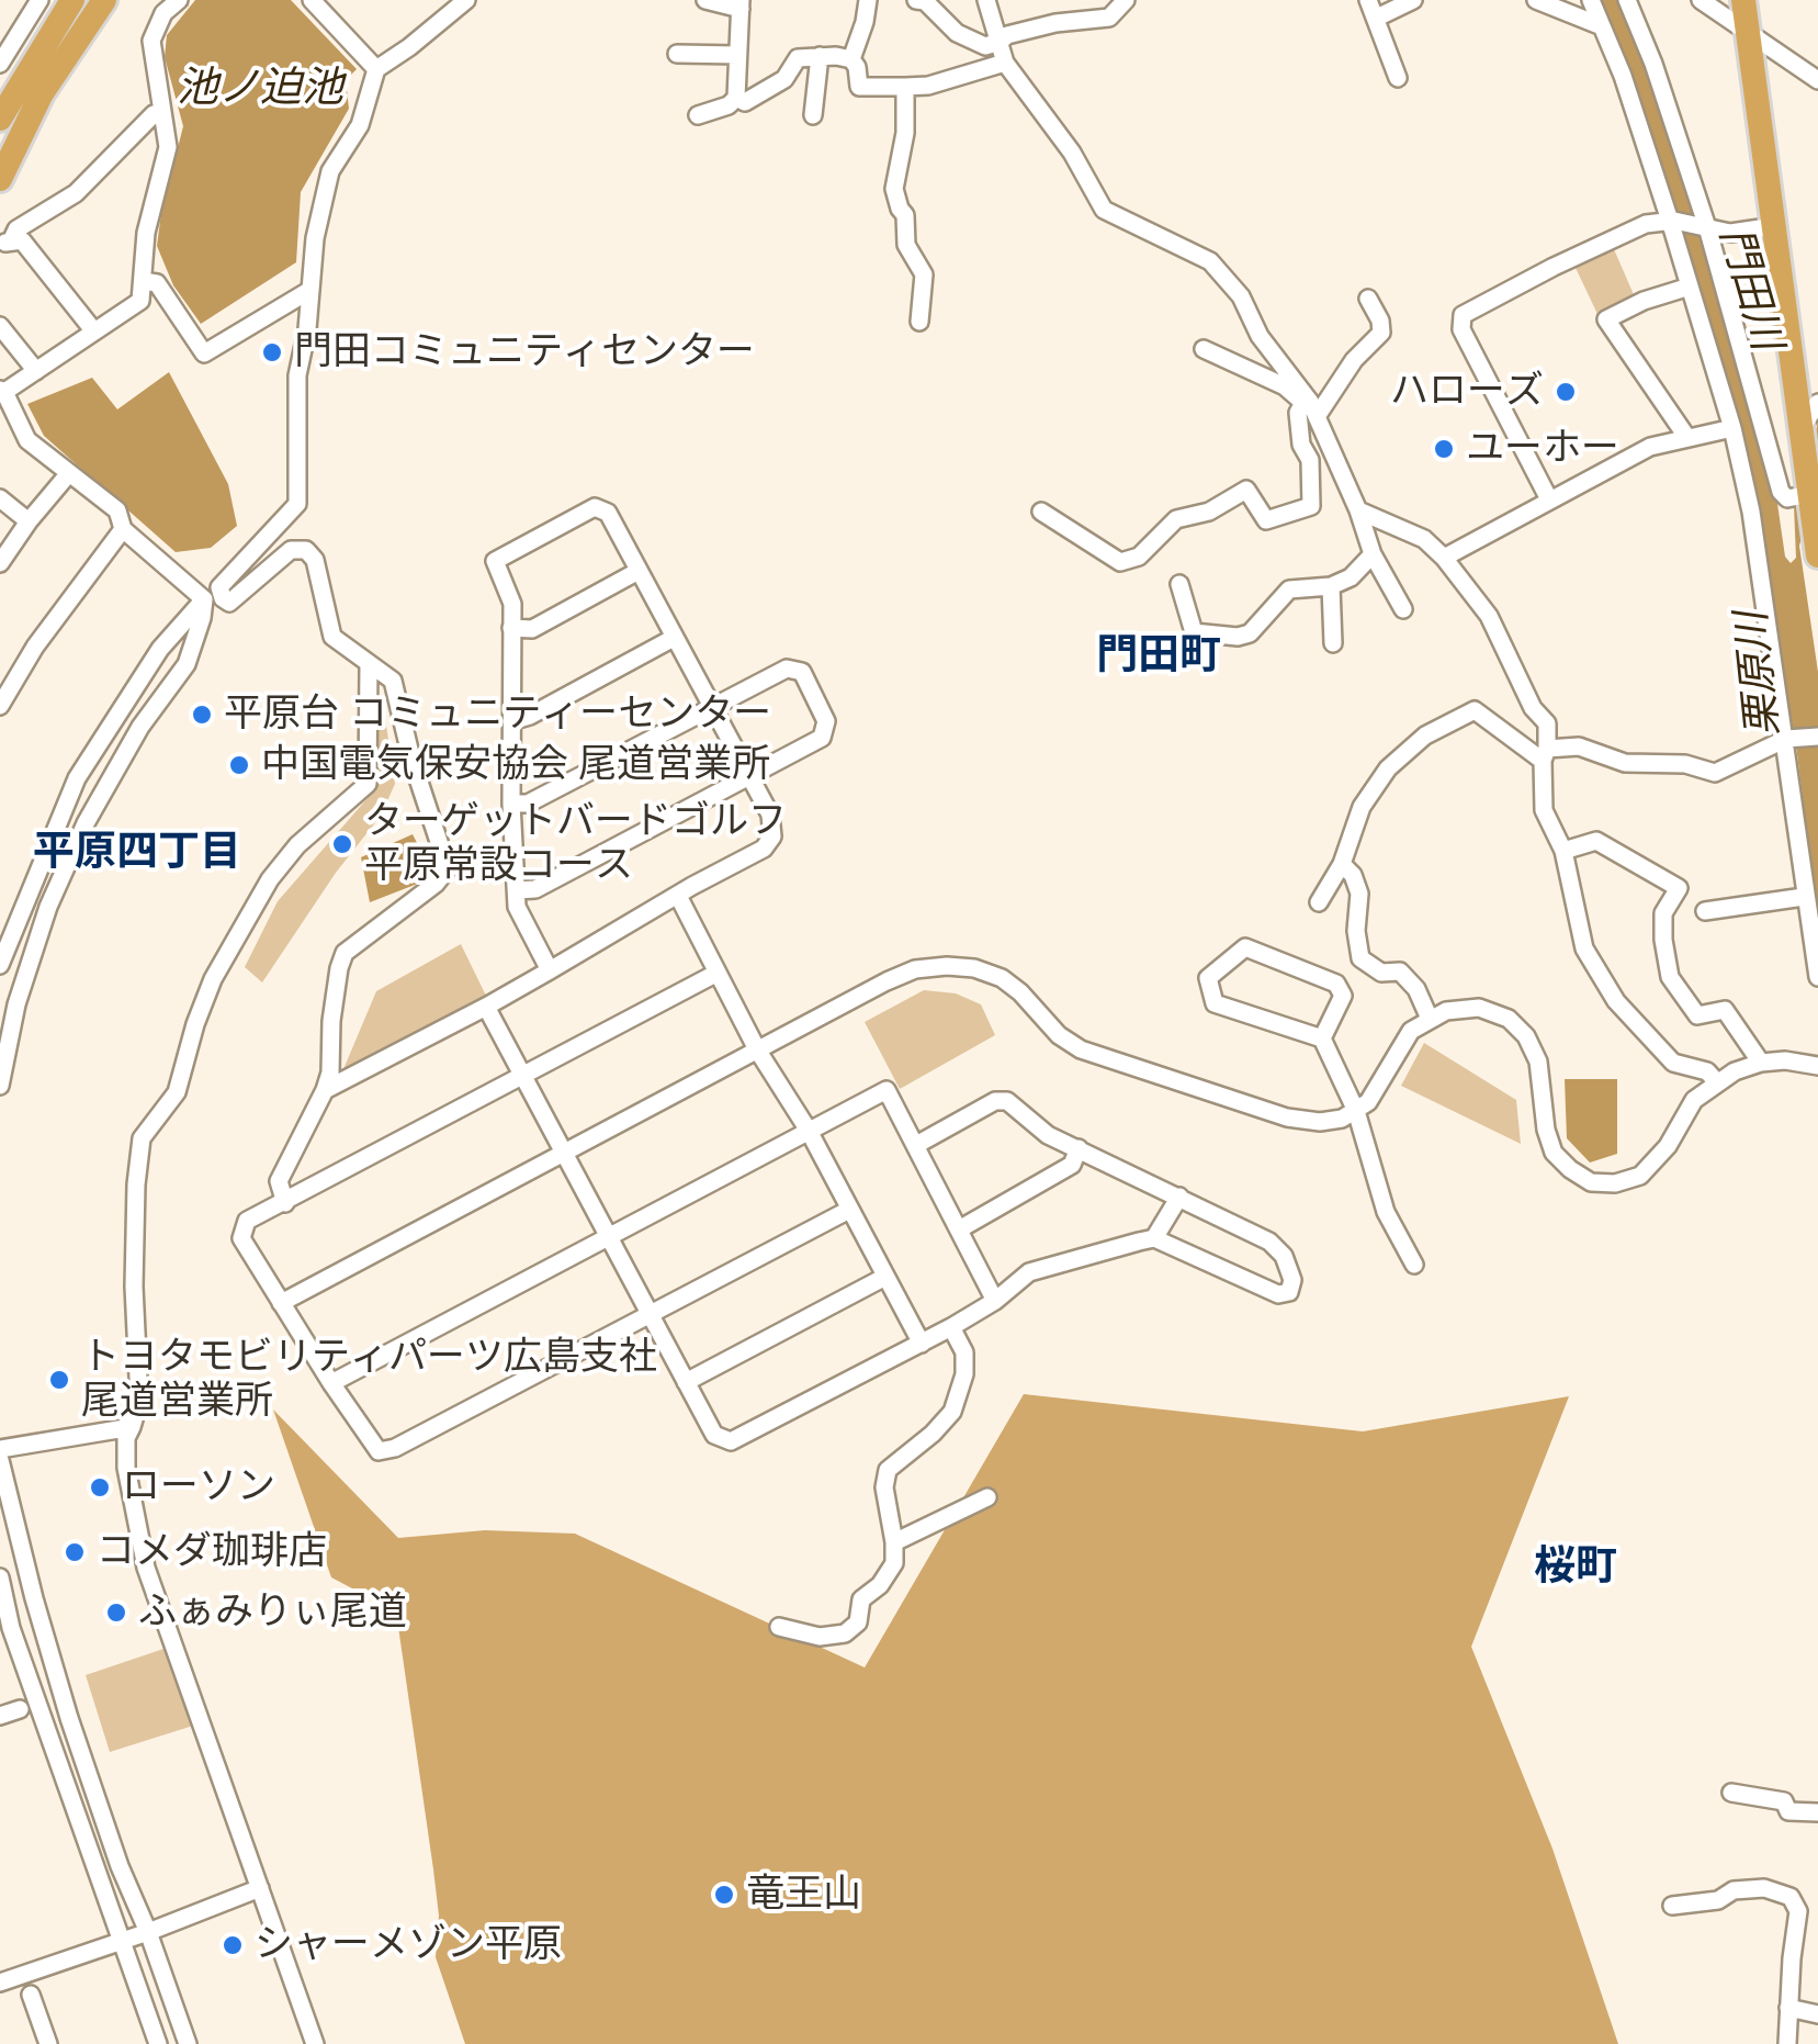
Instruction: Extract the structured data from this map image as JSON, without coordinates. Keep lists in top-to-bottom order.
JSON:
{
  "districts": ["門田町", "平原四丁目", "桜町"],
  "water": ["池ノ迫池", "門田川", "栗原川"],
  "places": [
    "門田コミュニティセンター",
    "ハローズ",
    "ユーホー",
    "平原台 コミュニティーセンター",
    "中国電気保安協会 尾道営業所",
    "ターゲットバードゴルフ 平原常設コース",
    "トヨタモビリティパーツ広島支社 尾道営業所",
    "ローソン",
    "コメダ珈琲店",
    "ふぁみりぃ尾道",
    "竜王山",
    "シャーメゾン平原"
  ]
}
